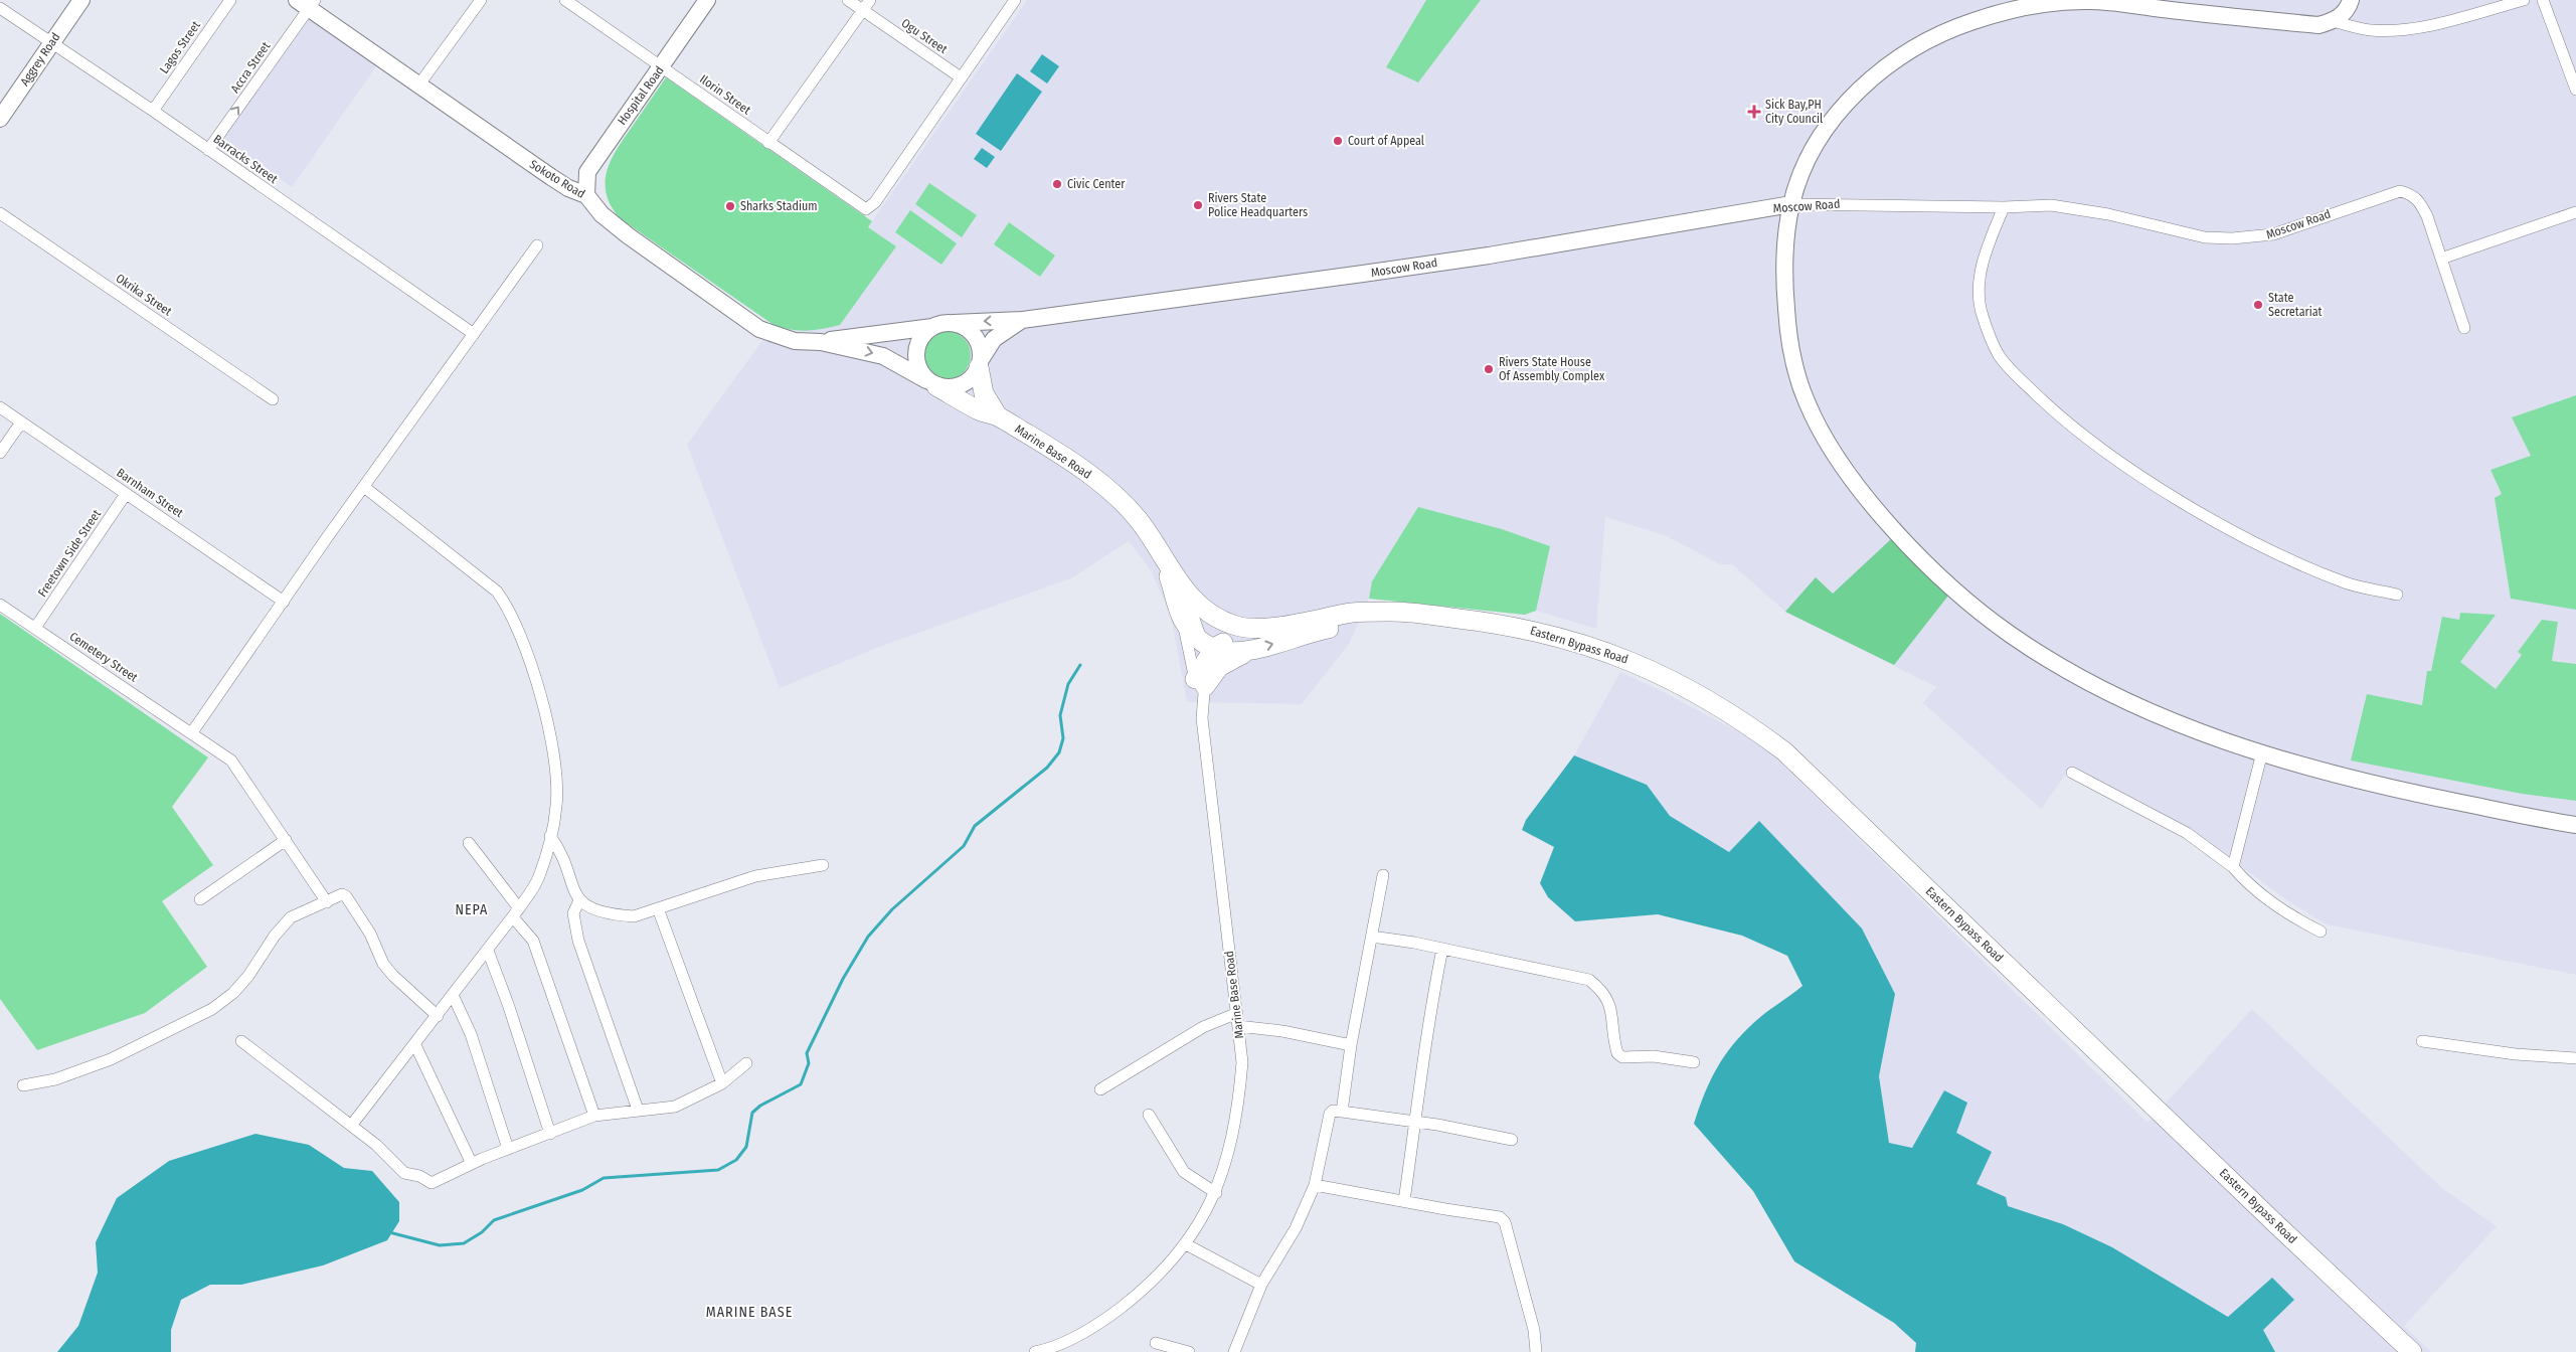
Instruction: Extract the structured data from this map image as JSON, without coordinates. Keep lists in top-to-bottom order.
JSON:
{
  "streets": {
    "main road": ["Marine Base Road", "Eastern Bypass Road"],
    "street": [
      "Ogu Street",
      "Lagos Street",
      "Aggrey Road",
      "Accra Street",
      "Ilorin Street",
      "Hospital Road",
      "Barracks Street",
      "Sokoto Road",
      "Moscow Road",
      "Okrika Street",
      "Barnham Street",
      "Freetown Side Street",
      "Cemetery Street"
    ]
  },
  "crossings": [
    ["Ogu Street", "Ilorin Street"],
    ["Lagos Street", "Barracks Street"],
    ["Aggrey Road", "Barracks Street"],
    ["Accra Street", "Barracks Street"],
    ["Accra Street", "Sokoto Road"],
    ["Ilorin Street", "Hospital Road"],
    ["Hospital Road", "Sokoto Road"],
    ["Sokoto Road", "Moscow Road"],
    ["Sokoto Road", "Marine Base Road"],
    ["Moscow Road", "Marine Base Road"],
    ["Marine Base Road", "Eastern Bypass Road"],
    ["Barnham Street", "Freetown Side Street"],
    ["Freetown Side Street", "Cemetery Street"]
  ],
  "one_way": ["Accra Street"],
  "districts": ["NEPA", "MARINE BASE"],
  "places": {
    "health": ["Sick Bay,PH City Council"],
    "other": [
      "Court of Appeal",
      "Civic Center",
      "Rivers State Police Headquarters",
      "Sharks Stadium",
      "State Secretariat",
      "Rivers State House Of Assembly Complex"
    ]
  }
}
